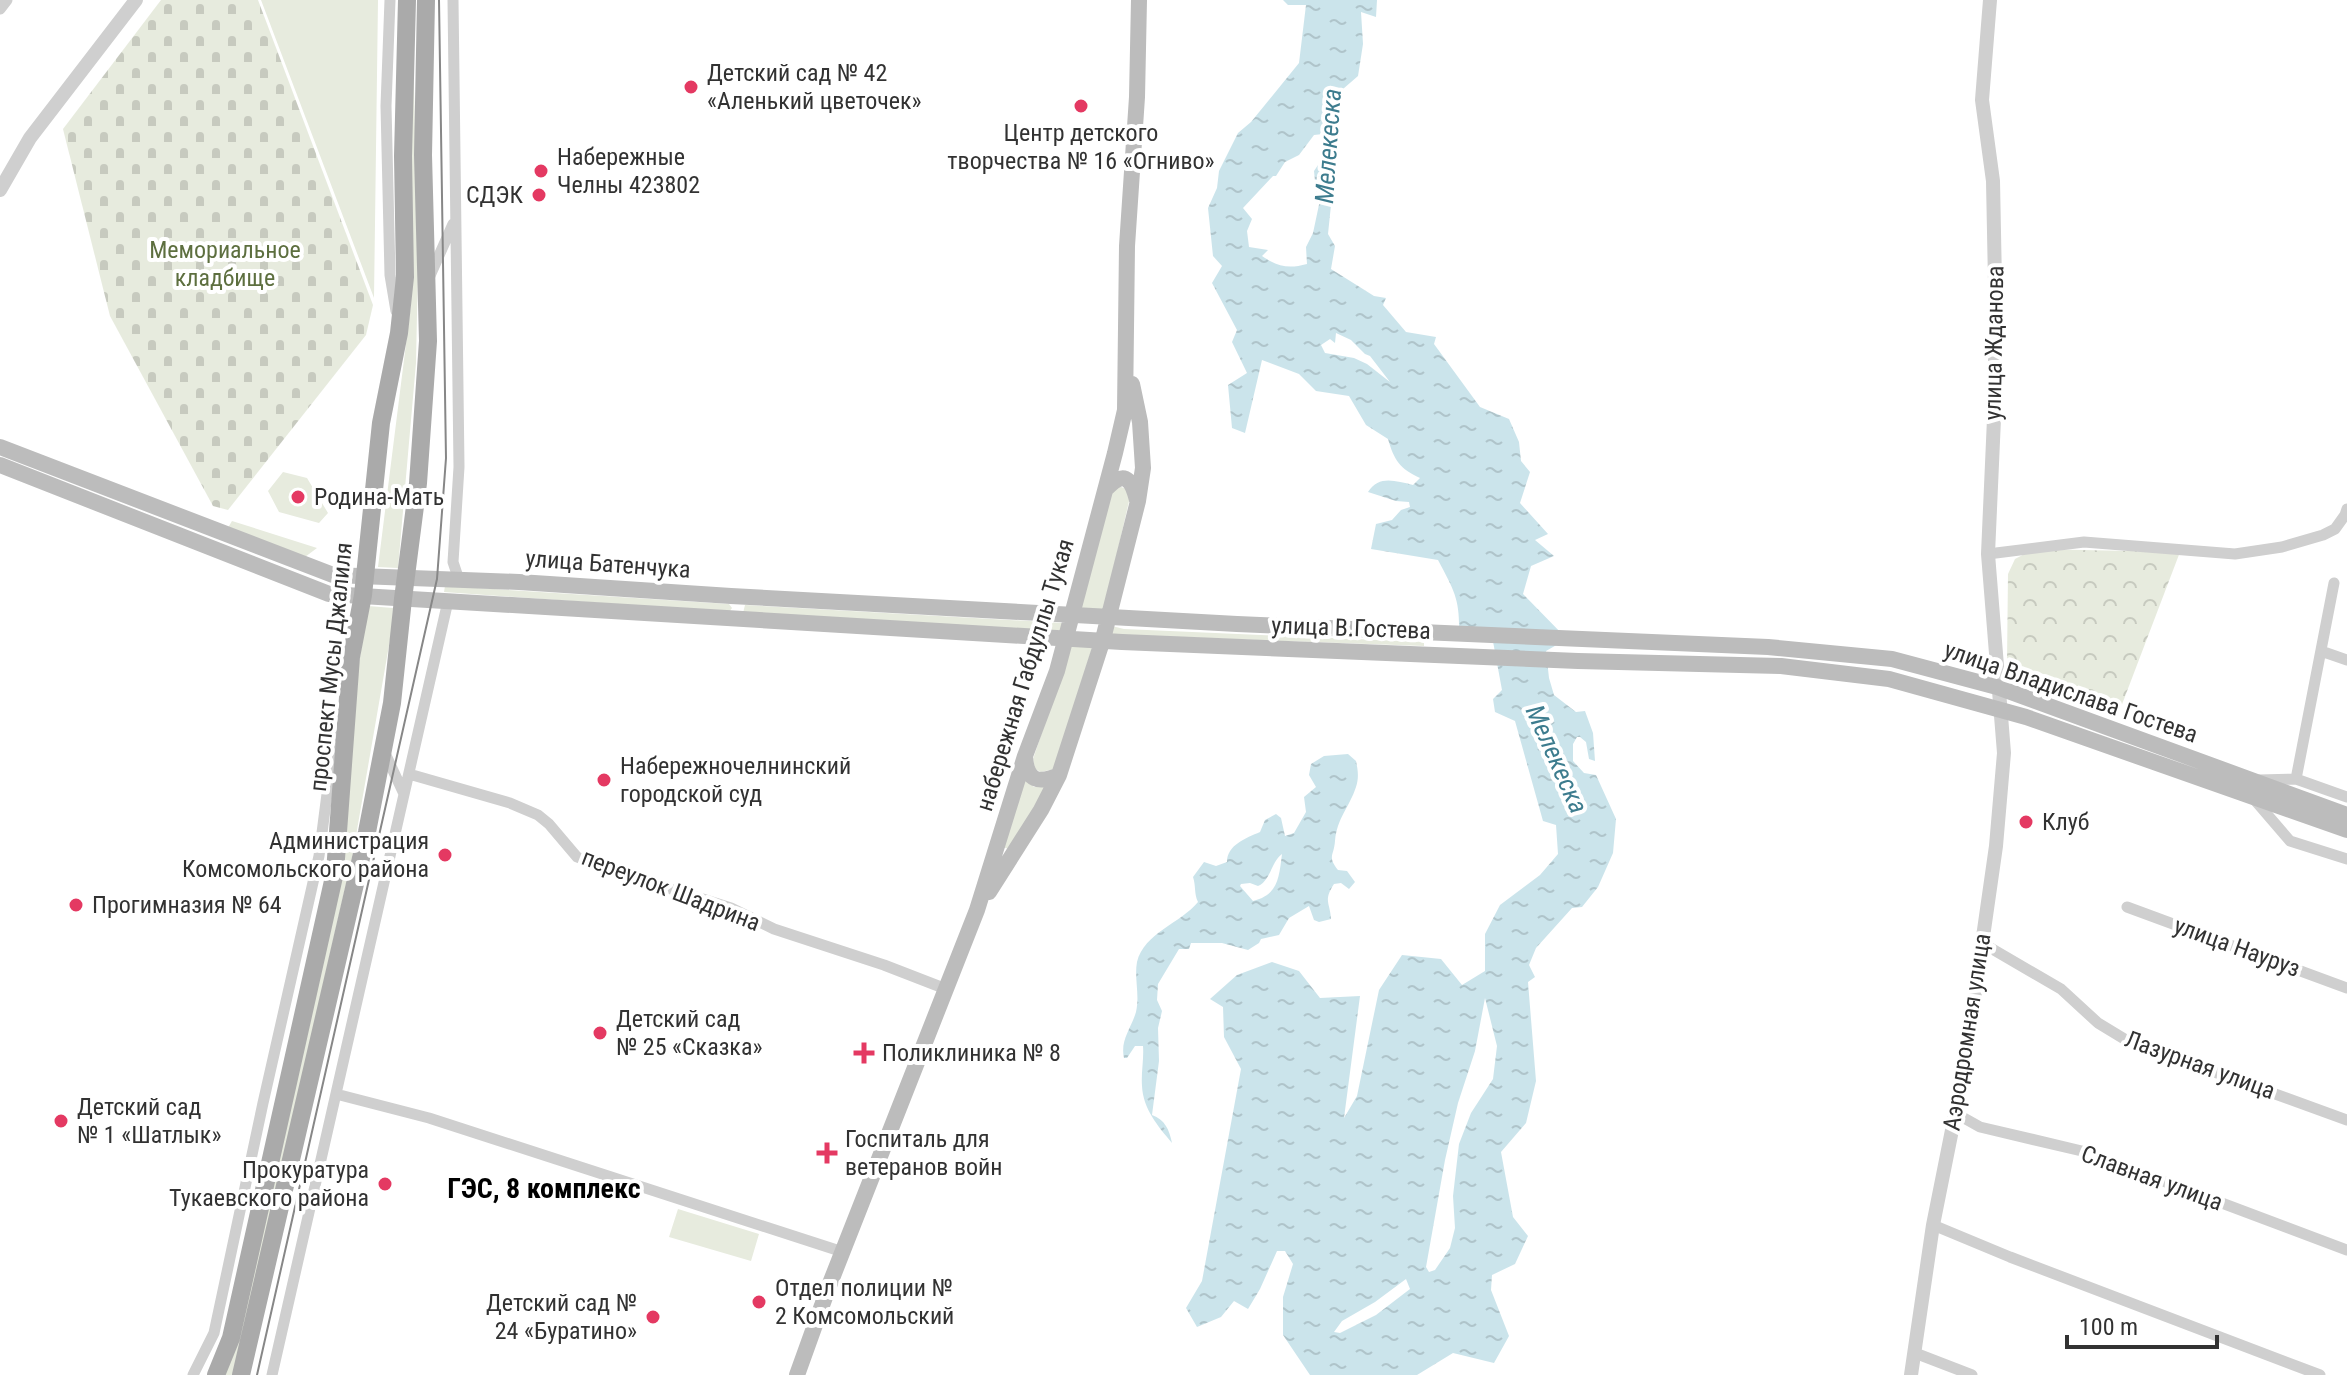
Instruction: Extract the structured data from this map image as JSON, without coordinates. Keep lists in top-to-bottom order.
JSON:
{
  "streets": {
    "main road": [
      "улица Батенчука",
      "улица В.Гостева",
      "проспект Мусы Джалиля",
      "набережная Габдуллы Тукая",
      "улица Владислава Гостева"
    ],
    "street": [
      "улица Жданова",
      "переулок Шадрина",
      "улица Науруз",
      "Аэродромная улица",
      "Лазурная улица",
      "Славная улица"
    ]
  },
  "crossings": [
    ["улица Жданова", "улица Владислава Гостева"],
    ["улица Жданова", "Аэродромная улица"],
    ["улица Батенчука", "улица В.Гостева"],
    ["улица Батенчука", "проспект Мусы Джалиля"],
    ["улица Батенчука", "набережная Габдуллы Тукая"],
    ["улица В.Гостева", "улица Владислава Гостева"],
    ["набережная Габдуллы Тукая", "переулок Шадрина"],
    ["улица Владислава Гостева", "Аэродромная улица"],
    ["Аэродромная улица", "Лазурная улица"],
    ["Аэродромная улица", "Славная улица"]
  ],
  "districts": ["ГЭС, 8 комплекс"],
  "water": ["Мелекеска"],
  "parks": ["Мемориальное кладбище"],
  "places": {
    "other": [
      "Детский сад № 42 «Аленький цветочек»",
      "Центр детского творчества № 16 «Огниво»",
      "Набережные Челны 423802",
      "СДЭК",
      "Родина-Мать",
      "Набережночелнинский городской суд",
      "Клуб",
      "Администрация Комсомольского района",
      "Прогимназия № 64",
      "Детский сад № 25 «Сказка»",
      "Детский сад № 1 «Шатлык»",
      "Прокуратура Тукаевского района",
      "Отдел полиции № 2 Комсомольский",
      "Детский сад № 24 «Буратино»"
    ],
    "health": ["Поликлиника № 8", "Госпиталь для ветеранов войн"]
  },
  "scale_bar": "100 m"
}
